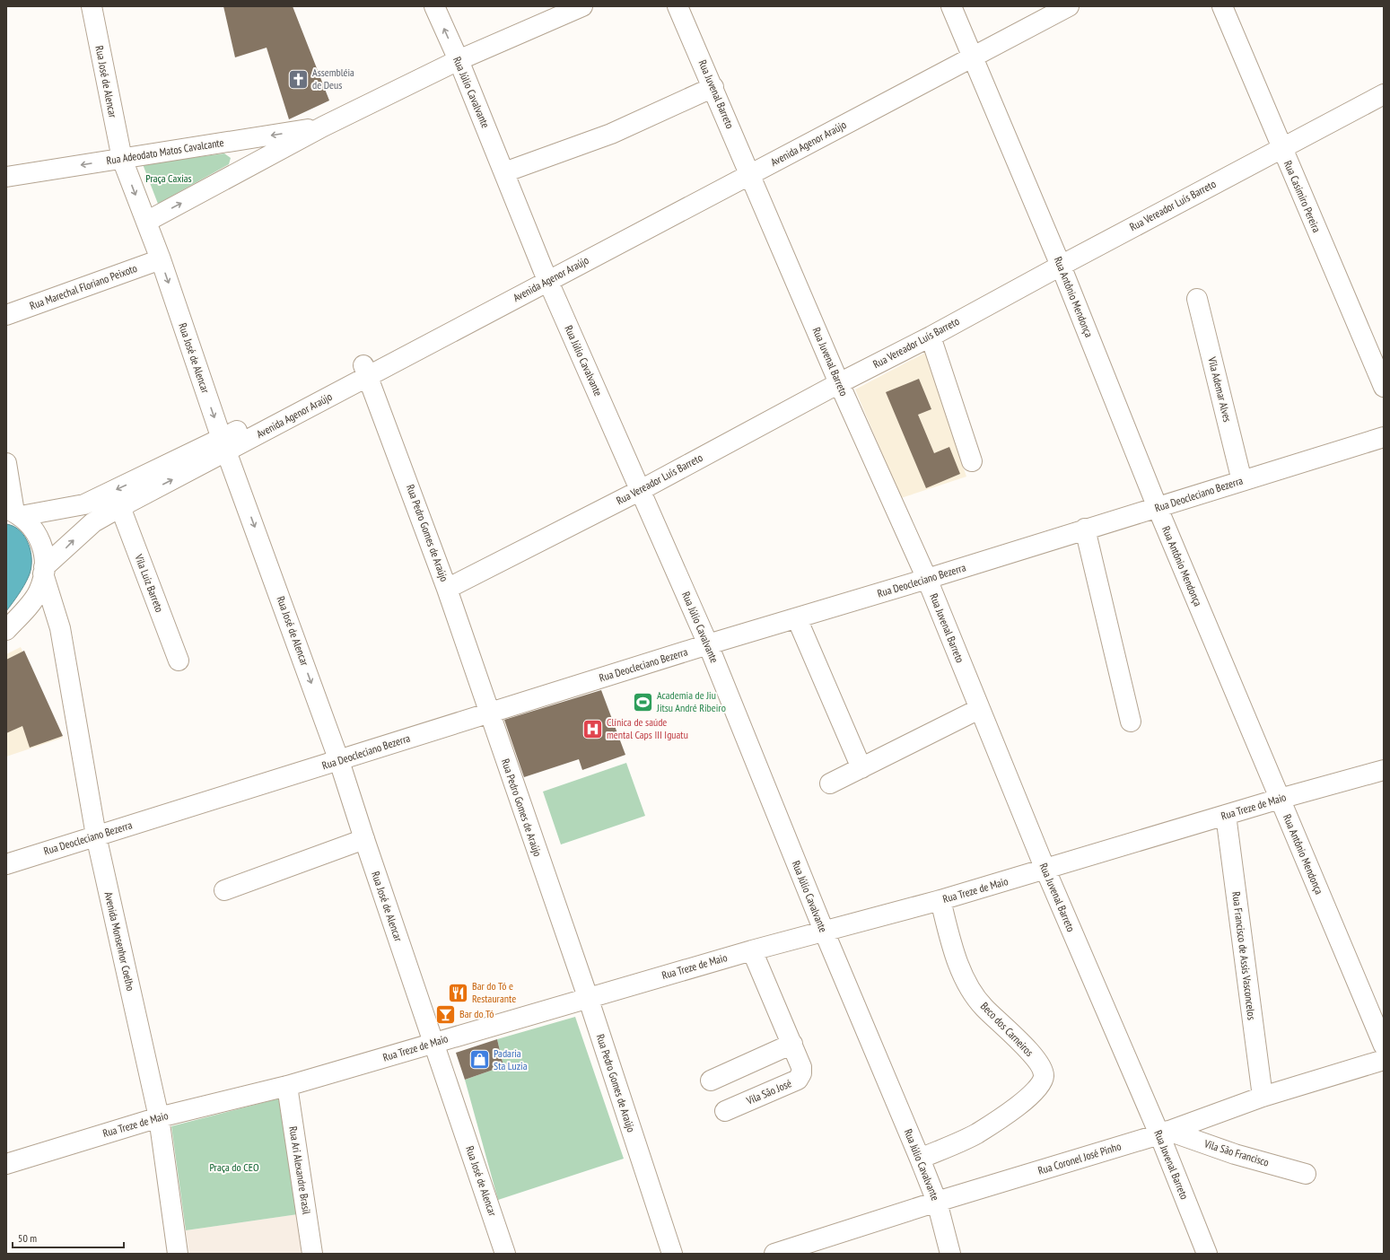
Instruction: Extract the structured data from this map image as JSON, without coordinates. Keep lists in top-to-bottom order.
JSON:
{
  "streets": {
    "street": [
      "Rua José de Alencar",
      "Rua Júlio Cavalvante",
      "Rua Juvenal Barreto",
      "Avenida Agenor Araújo",
      "Rua Adeodato Matos Cavalcante",
      "Rua Casimiro Pereira",
      "Rua Vereador Luís Barreto",
      "Rua Marechal Floriano Peixoto",
      "Rua Antônio Mendonça",
      "Vila Ademar Alves",
      "Rua Deocleciano Bezerra",
      "Rua Pedro Gomes de Araújo",
      "Vila Luiz Barreto",
      "Rua Treze de Maio",
      "Avenida Monsenhor Coelho",
      "Rua Francisco de Assis Vasconcelos",
      "Beco dos Carneiros",
      "Vila São José",
      "Vila São Francisco",
      "Rua Coronel José Pinho",
      "Rua Ari Alexandre Brasil"
    ]
  },
  "crossings": [
    ["Rua José de Alencar", "Avenida Agenor Araújo"],
    ["Rua José de Alencar", "Rua Adeodato Matos Cavalcante"],
    ["Rua José de Alencar", "Rua Marechal Floriano Peixoto"],
    ["Rua José de Alencar", "Rua Deocleciano Bezerra"],
    ["Rua José de Alencar", "Rua Treze de Maio"],
    ["Rua Júlio Cavalvante", "Avenida Agenor Araújo"],
    ["Rua Júlio Cavalvante", "Rua Adeodato Matos Cavalcante"],
    ["Rua Júlio Cavalvante", "Rua Vereador Luís Barreto"],
    ["Rua Júlio Cavalvante", "Rua Deocleciano Bezerra"],
    ["Rua Júlio Cavalvante", "Rua Treze de Maio"],
    ["Rua Júlio Cavalvante", "Beco dos Carneiros"],
    ["Rua Júlio Cavalvante", "Rua Coronel José Pinho"],
    ["Rua Juvenal Barreto", "Avenida Agenor Araújo"],
    ["Rua Juvenal Barreto", "Rua Vereador Luís Barreto"],
    ["Rua Juvenal Barreto", "Rua Deocleciano Bezerra"],
    ["Rua Juvenal Barreto", "Rua Treze de Maio"],
    ["Rua Juvenal Barreto", "Vila São Francisco"],
    ["Rua Juvenal Barreto", "Rua Coronel José Pinho"],
    ["Avenida Agenor Araújo", "Rua Antônio Mendonça"],
    ["Avenida Agenor Araújo", "Rua Pedro Gomes de Araújo"],
    ["Avenida Agenor Araújo", "Vila Luiz Barreto"],
    ["Avenida Agenor Araújo", "Avenida Monsenhor Coelho"],
    ["Rua Casimiro Pereira", "Rua Vereador Luís Barreto"],
    ["Rua Vereador Luís Barreto", "Rua Antônio Mendonça"],
    ["Rua Vereador Luís Barreto", "Rua Pedro Gomes de Araújo"],
    ["Rua Antônio Mendonça", "Rua Deocleciano Bezerra"],
    ["Rua Antônio Mendonça", "Rua Treze de Maio"],
    ["Vila Ademar Alves", "Rua Deocleciano Bezerra"],
    ["Rua Deocleciano Bezerra", "Rua Pedro Gomes de Araújo"],
    ["Rua Deocleciano Bezerra", "Avenida Monsenhor Coelho"],
    ["Rua Pedro Gomes de Araújo", "Rua Treze de Maio"],
    ["Rua Treze de Maio", "Avenida Monsenhor Coelho"],
    ["Rua Treze de Maio", "Rua Francisco de Assis Vasconcelos"],
    ["Rua Treze de Maio", "Beco dos Carneiros"],
    ["Rua Treze de Maio", "Vila São José"],
    ["Rua Treze de Maio", "Rua Ari Alexandre Brasil"],
    ["Rua Francisco de Assis Vasconcelos", "Rua Coronel José Pinho"],
    ["Vila São Francisco", "Rua Coronel José Pinho"]
  ],
  "one_way": ["Rua José de Alencar"],
  "parks": ["Praça Caxias", "Praça do CEO"],
  "places": {
    "church": ["Assembléia de Deus"],
    "sports": ["Academia de Jiu Jitsu André Ribeiro"],
    "hospital": ["Clínica de saúde mental Caps III Iguatu"],
    "restaurant": ["Bar do Tó e Restaurante"],
    "bar": ["Bar do Tó"],
    "shop": ["Padaria Sta Luzia"]
  },
  "scale_bar": "50 m"
}
